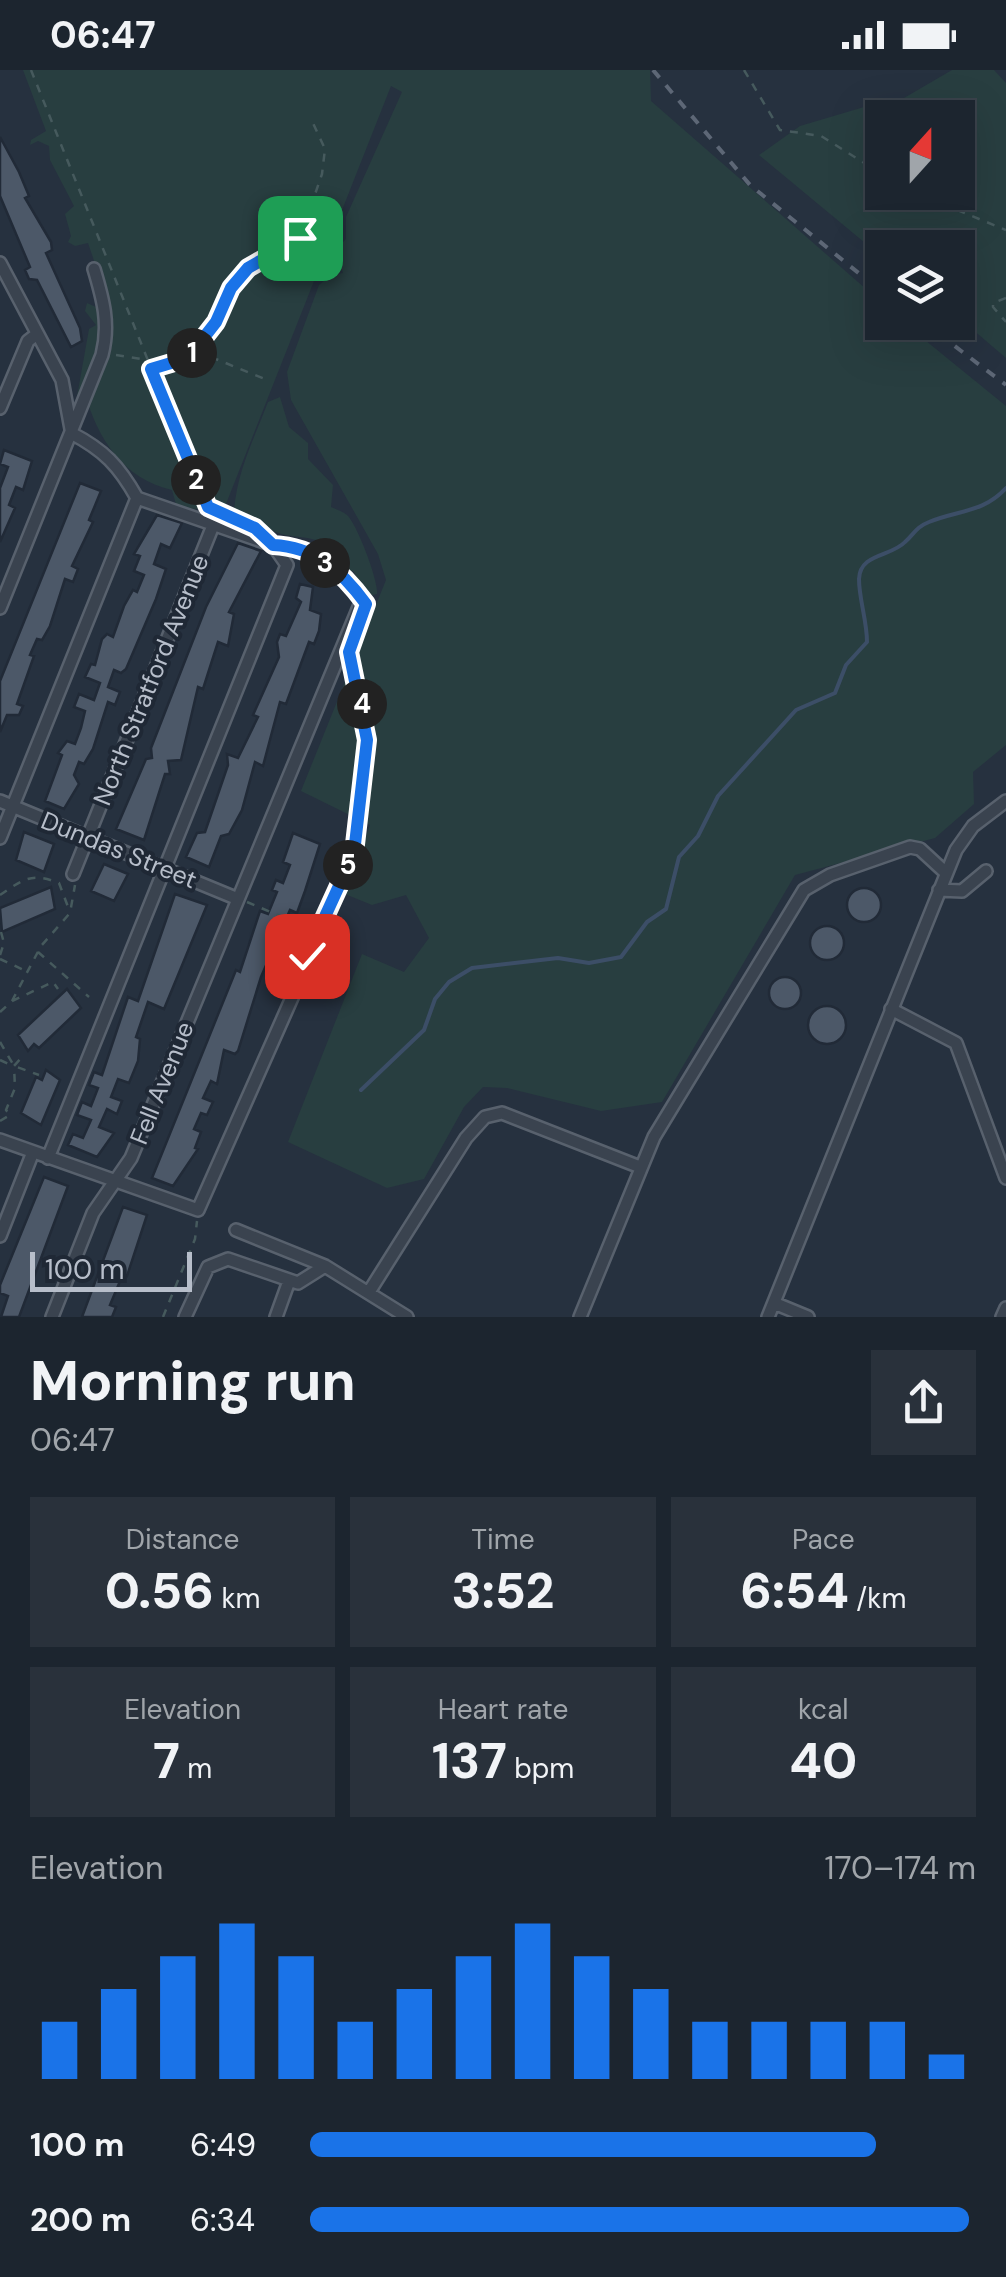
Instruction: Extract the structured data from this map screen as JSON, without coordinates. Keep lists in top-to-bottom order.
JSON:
{
  "streets": {
    "street": ["North Stratford Avenue", "Dundas Street", "Fell Avenue"]
  },
  "crossings": [
    ["North Stratford Avenue", "Dundas Street"],
    ["Dundas Street", "Fell Avenue"]
  ],
  "scale_bar": "100 m",
  "north": "top",
  "page": {
    "status": "06:47",
    "pins": [
      "1",
      "2",
      "3",
      "4",
      "5"
    ],
    "scale": "100 m",
    "heading": ["Morning run", "06:47"],
    "stats": [
      ["Distance", "0.56 km"],
      ["Time", "3:52"],
      ["Pace", "6:54 /km"],
      ["Elevation", "7 m"],
      ["Heart rate", "137 bpm"],
      ["kcal", "40"]
    ],
    "chart": ["Elevation", "170–174 m"],
    "list": [
      {
        "name": "100 m",
        "note": "6:49"
      },
      {
        "name": "200 m",
        "note": "6:34"
      }
    ]
  }
}
